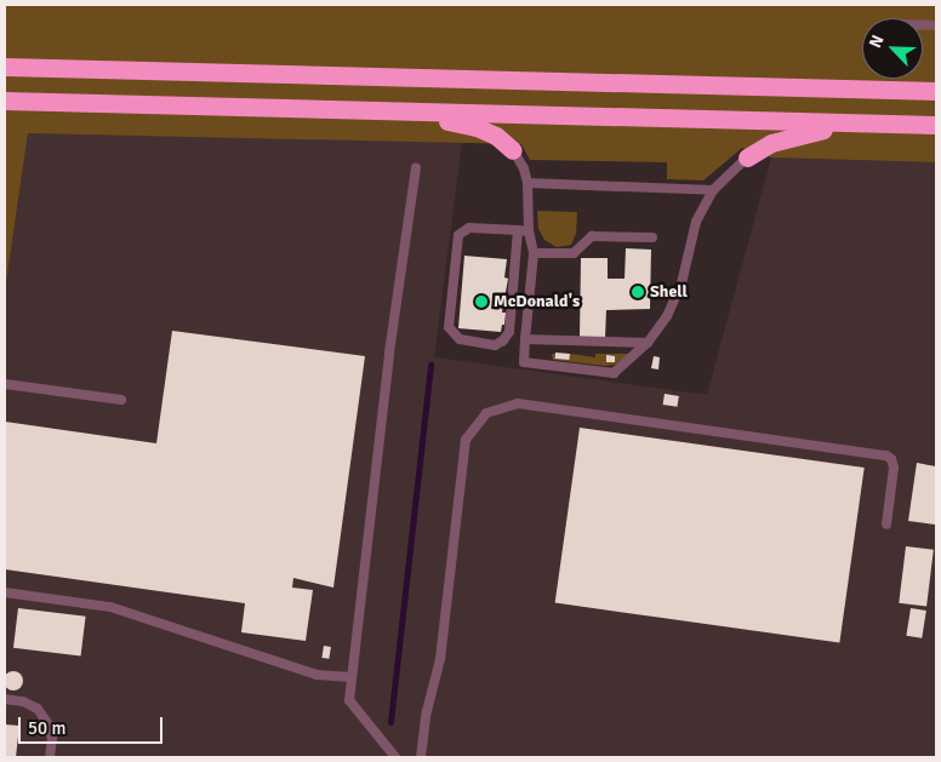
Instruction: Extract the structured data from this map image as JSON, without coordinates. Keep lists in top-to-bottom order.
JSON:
{
  "places": ["Shell", "McDonald's"],
  "scale_bar": "50 m",
  "north": "top left"
}
